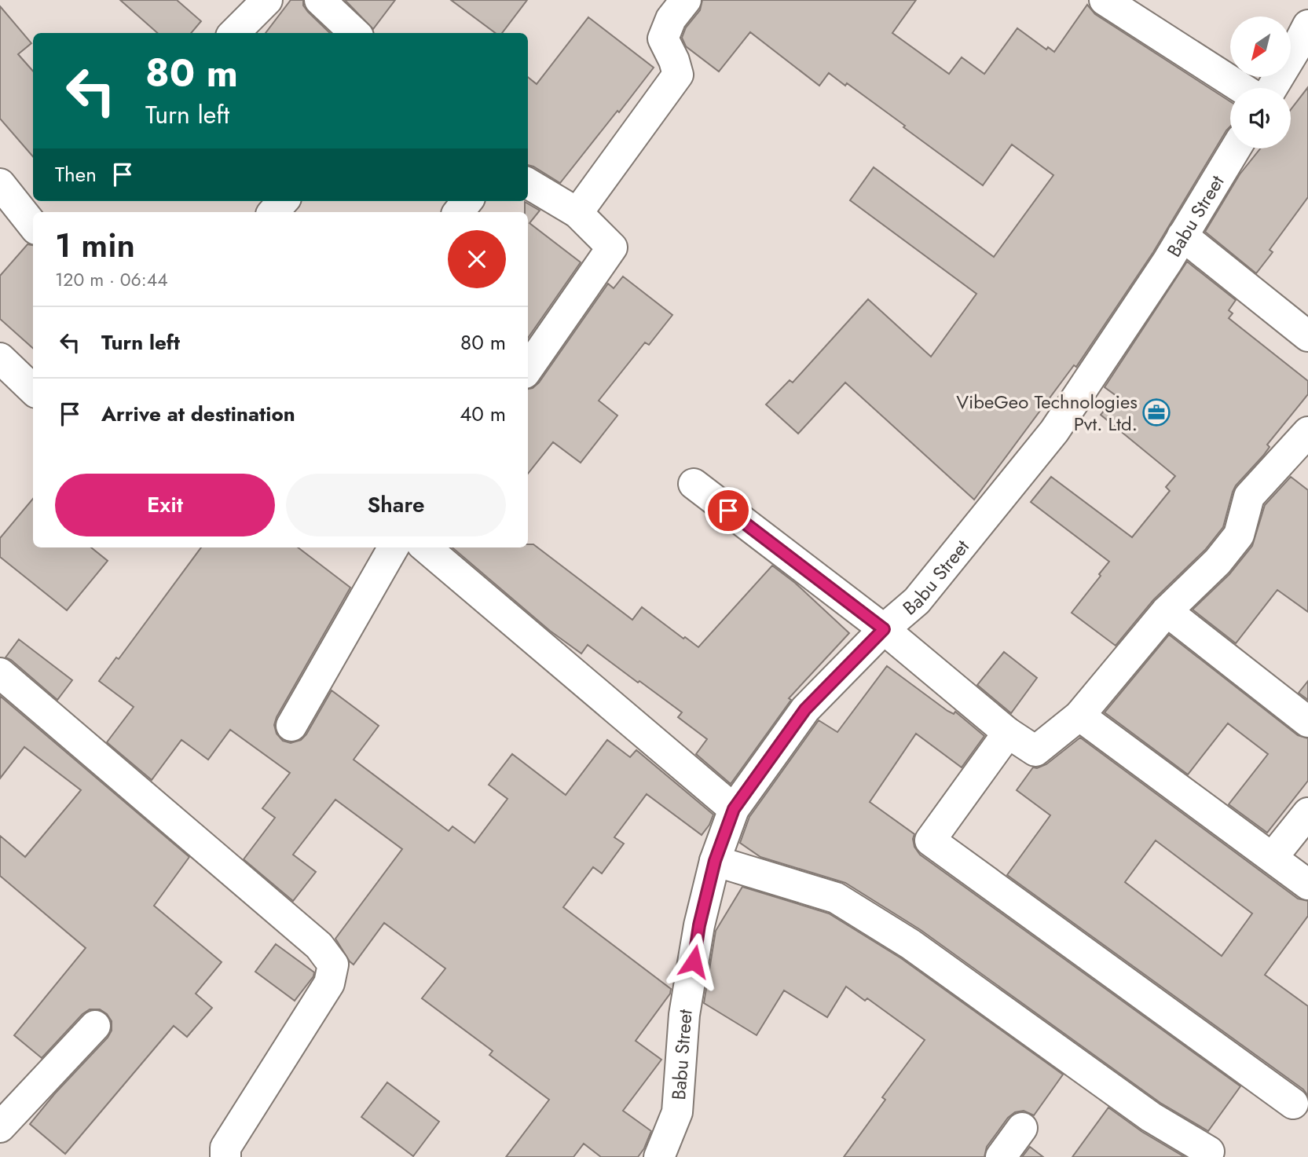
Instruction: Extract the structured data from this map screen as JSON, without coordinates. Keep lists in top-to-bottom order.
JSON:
{
  "streets": {
    "street": ["Babu Street"]
  },
  "places": {
    "office": ["VibeGeo Technologies Pvt. Ltd."]
  },
  "north": "bottom left",
  "page": {
    "turn": ["80 m", "Turn left"],
    "then": "Then",
    "heading": ["1 min", "120 m · 06:44"],
    "list": [
      {
        "name": "Turn left",
        "value": "80 m"
      },
      {
        "name": "Arrive at destination",
        "value": "40 m"
      }
    ],
    "buttons": ["Exit", "Share"]
  }
}
